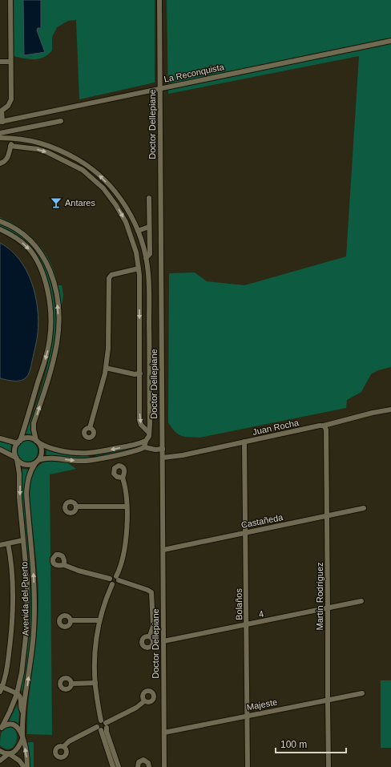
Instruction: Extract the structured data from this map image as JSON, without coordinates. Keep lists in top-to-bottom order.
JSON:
{
  "streets": {
    "street": [
      "La Reconquista",
      "Doctor Dellepiane",
      "Juan Rocha",
      "Castañeda",
      "Martín Rodríguez",
      "Avenida del Puerto",
      "Bolaños",
      "4",
      "Majeste"
    ]
  },
  "crossings": [
    ["La Reconquista", "Doctor Dellepiane"],
    ["Doctor Dellepiane", "Juan Rocha"],
    ["Doctor Dellepiane", "Castañeda"],
    ["Doctor Dellepiane", "4"],
    ["Doctor Dellepiane", "Majeste"],
    ["Juan Rocha", "Martín Rodríguez"],
    ["Juan Rocha", "Bolaños"],
    ["Castañeda", "Martín Rodríguez"],
    ["Castañeda", "Bolaños"],
    ["Martín Rodríguez", "4"],
    ["Martín Rodríguez", "Majeste"],
    ["Bolaños", "4"],
    ["Bolaños", "Majeste"]
  ],
  "places": {
    "bar": ["Antares"]
  },
  "scale_bar": "100 m"
}
